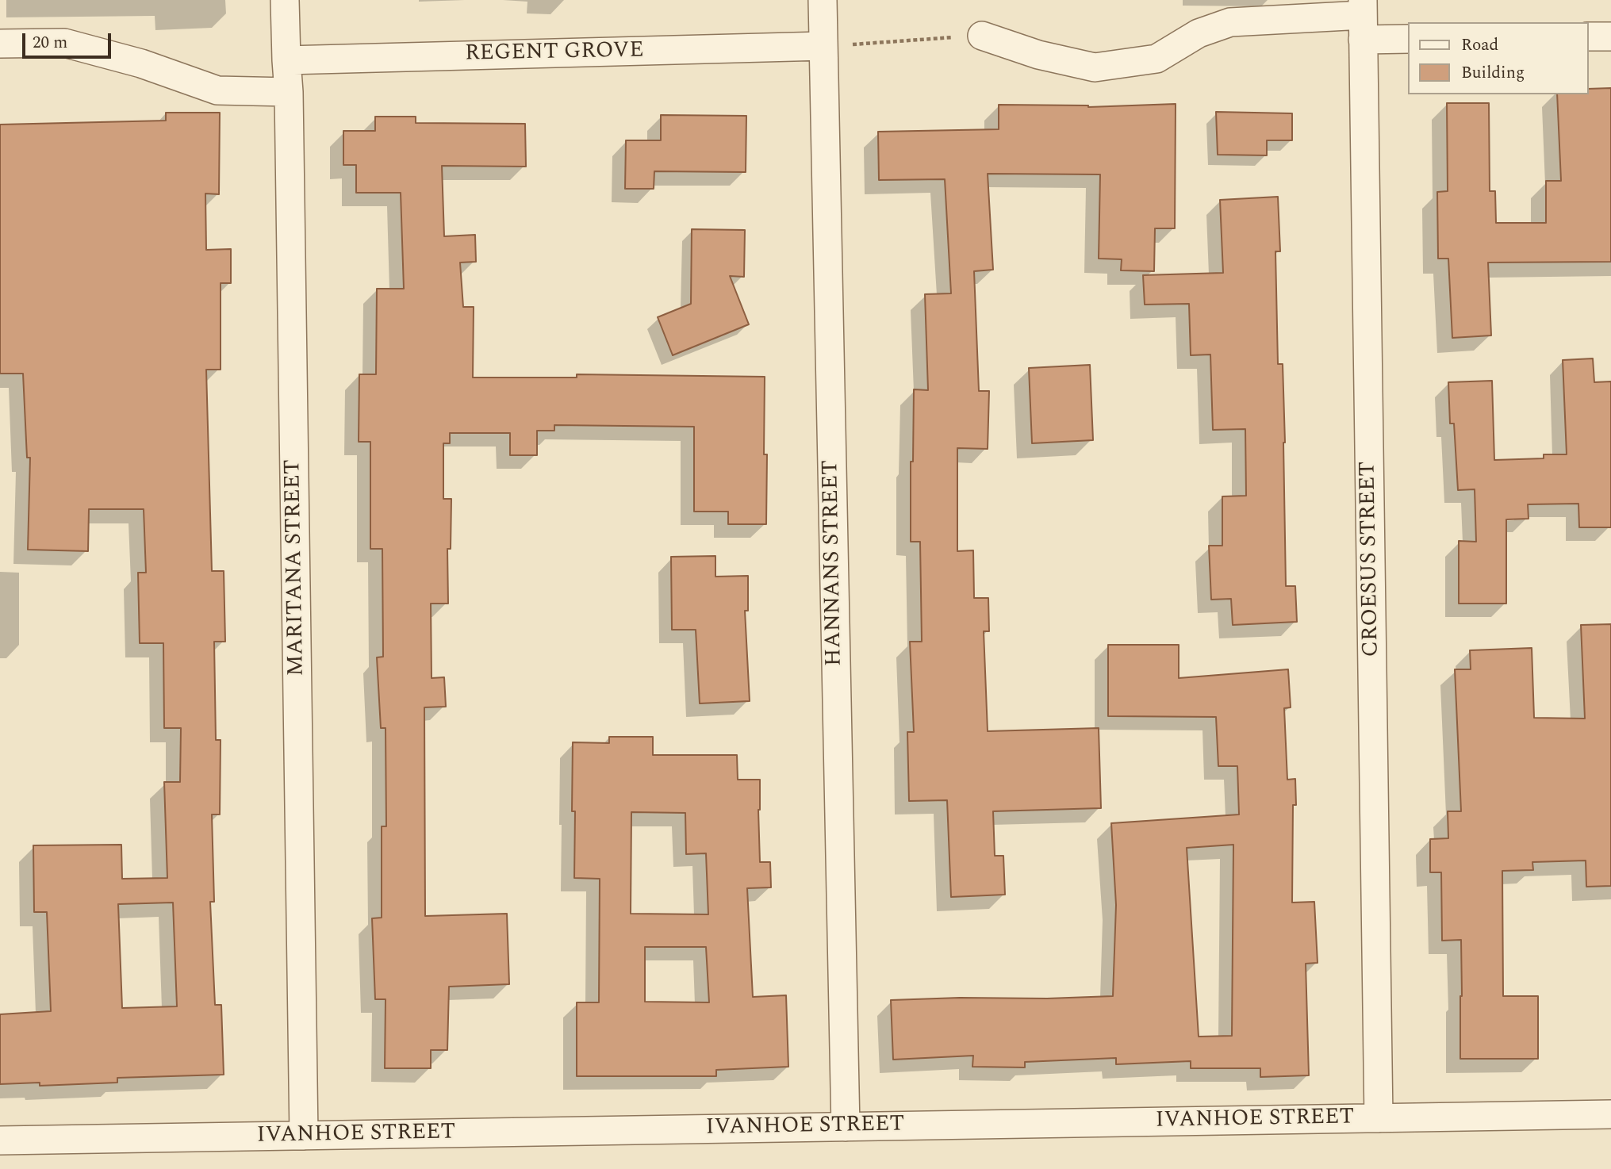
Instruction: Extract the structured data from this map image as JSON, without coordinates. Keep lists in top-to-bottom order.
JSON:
{
  "streets": {
    "street": [
      "REGENT GROVE",
      "CROESUS STREET",
      "HANNANS STREET",
      "MARITANA STREET",
      "IVANHOE STREET"
    ]
  },
  "crossings": [
    ["REGENT GROVE", "HANNANS STREET"],
    ["REGENT GROVE", "MARITANA STREET"],
    ["CROESUS STREET", "IVANHOE STREET"],
    ["HANNANS STREET", "IVANHOE STREET"],
    ["MARITANA STREET", "IVANHOE STREET"]
  ],
  "legend": ["Road", "Building"],
  "scale_bar": "20 m"
}
